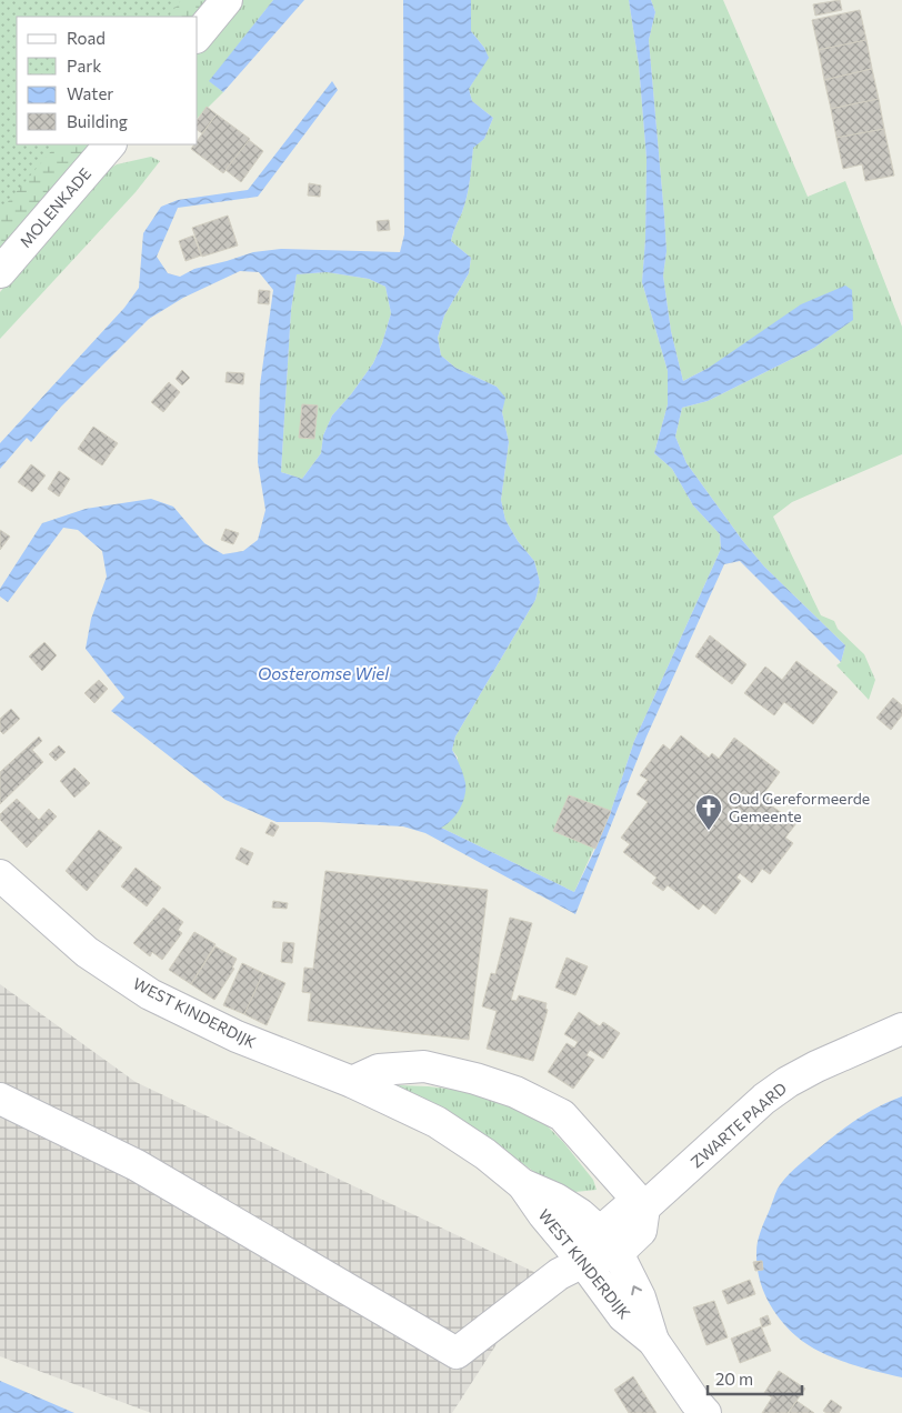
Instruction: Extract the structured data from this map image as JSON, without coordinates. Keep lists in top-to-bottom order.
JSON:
{
  "streets": {
    "street": ["MOLENKADE", "WEST KINDERDIJK", "ZWARTE PAARD"]
  },
  "water": ["Oosteromse Wiel"],
  "places": {
    "church": ["Oud Gereformeerde Gemeente"]
  },
  "legend": [
    "Road",
    "Park",
    "Water",
    "Building"
  ],
  "scale_bar": "20 m"
}
